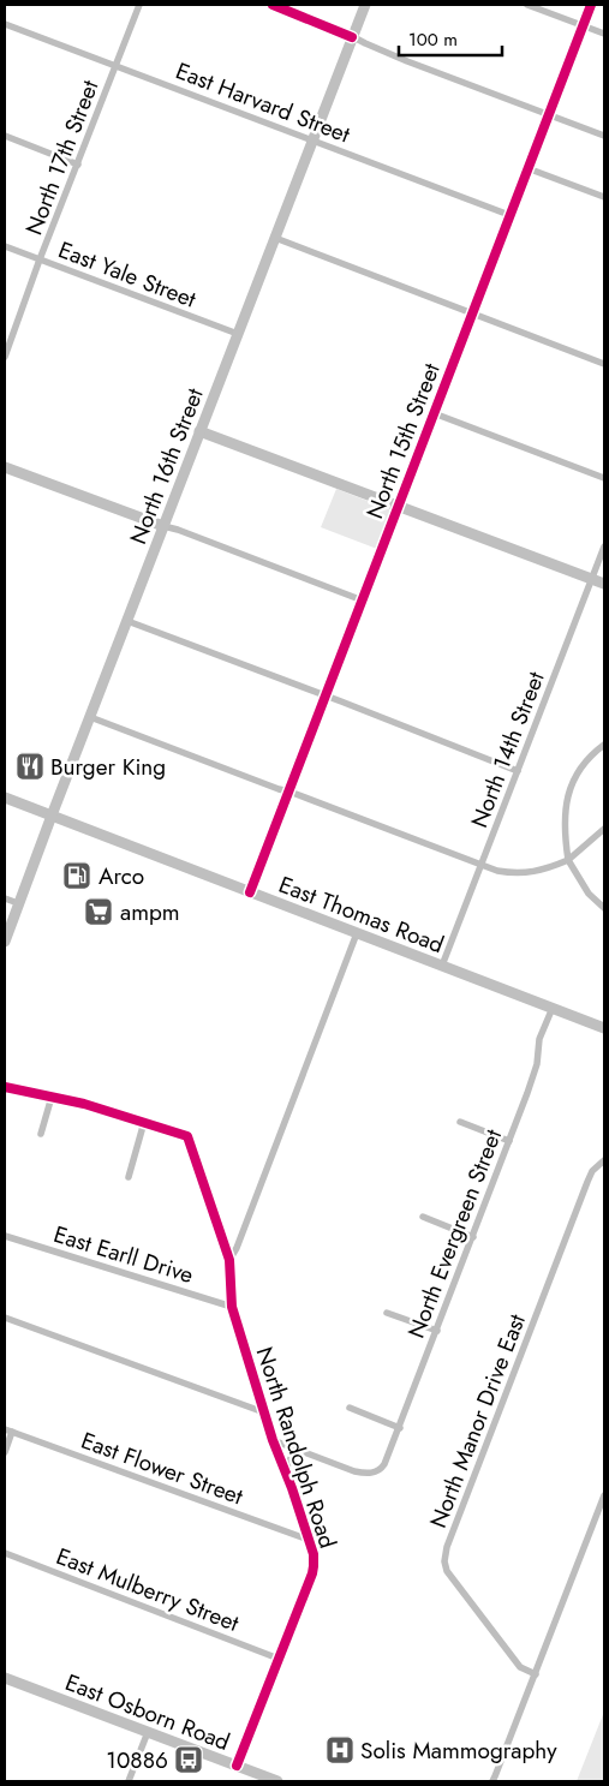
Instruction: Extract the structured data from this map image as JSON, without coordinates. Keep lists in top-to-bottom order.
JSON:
{
  "streets": {
    "main road": ["North 16th Street", "East Thomas Road", "East Osborn Road"],
    "street": [
      "East Harvard Street",
      "North 17th Street",
      "East Yale Street",
      "North 15th Street",
      "North 14th Street",
      "North Evergreen Street",
      "East Earll Drive",
      "North Manor Drive East",
      "North Randolph Road",
      "East Flower Street",
      "East Mulberry Street"
    ]
  },
  "crossings": [
    ["East Harvard Street", "North 17th Street"],
    ["East Harvard Street", "North 15th Street"],
    ["East Harvard Street", "North 16th Street"],
    ["North 17th Street", "East Yale Street"],
    ["East Yale Street", "North 16th Street"],
    ["North 15th Street", "East Thomas Road"],
    ["North 16th Street", "East Thomas Road"],
    ["North 14th Street", "East Thomas Road"],
    ["East Thomas Road", "North Evergreen Street"],
    ["East Earll Drive", "North Randolph Road"],
    ["North Randolph Road", "East Flower Street"],
    ["North Randolph Road", "East Mulberry Street"],
    ["North Randolph Road", "East Osborn Road"]
  ],
  "places": {
    "restaurant": ["Burger King"],
    "fuel station": ["Arco"],
    "supermarket": ["ampm"],
    "hospital": ["Solis Mammography"],
    "bus stop": ["10886"]
  },
  "scale_bar": "100 m"
}
